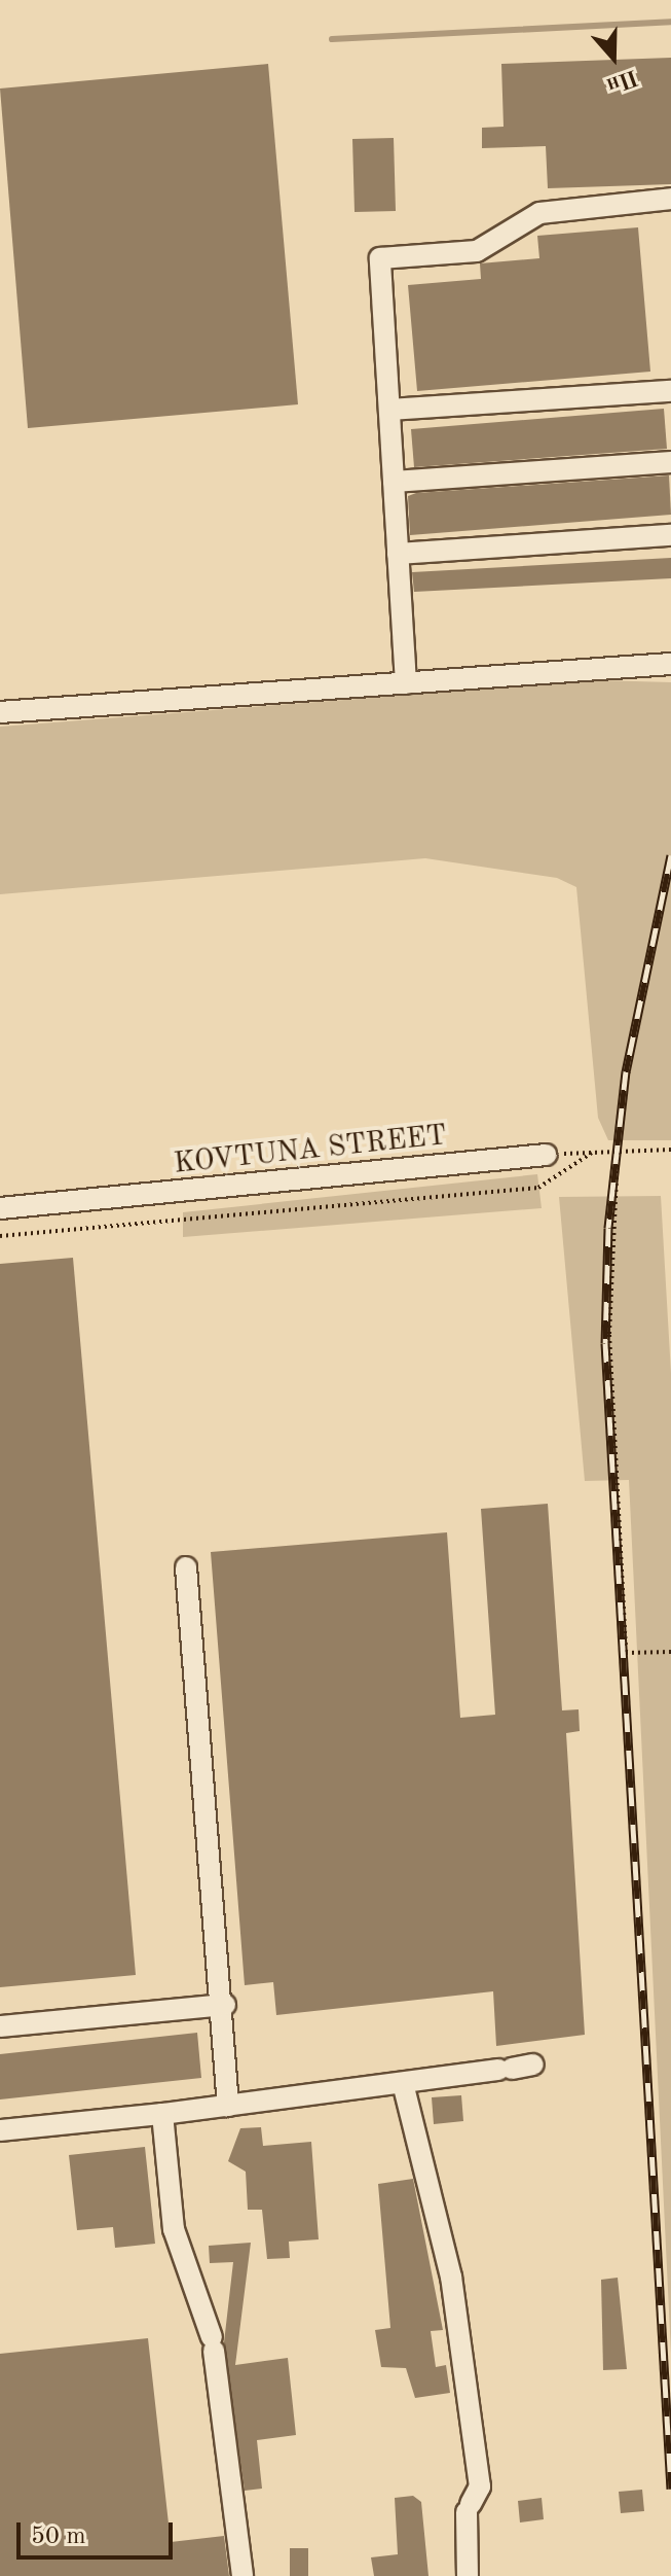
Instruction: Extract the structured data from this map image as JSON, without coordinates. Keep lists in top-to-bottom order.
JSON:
{
  "streets": {
    "street": ["KOVTUNA STREET"]
  },
  "scale_bar": "50 m",
  "north": "bottom"
}
